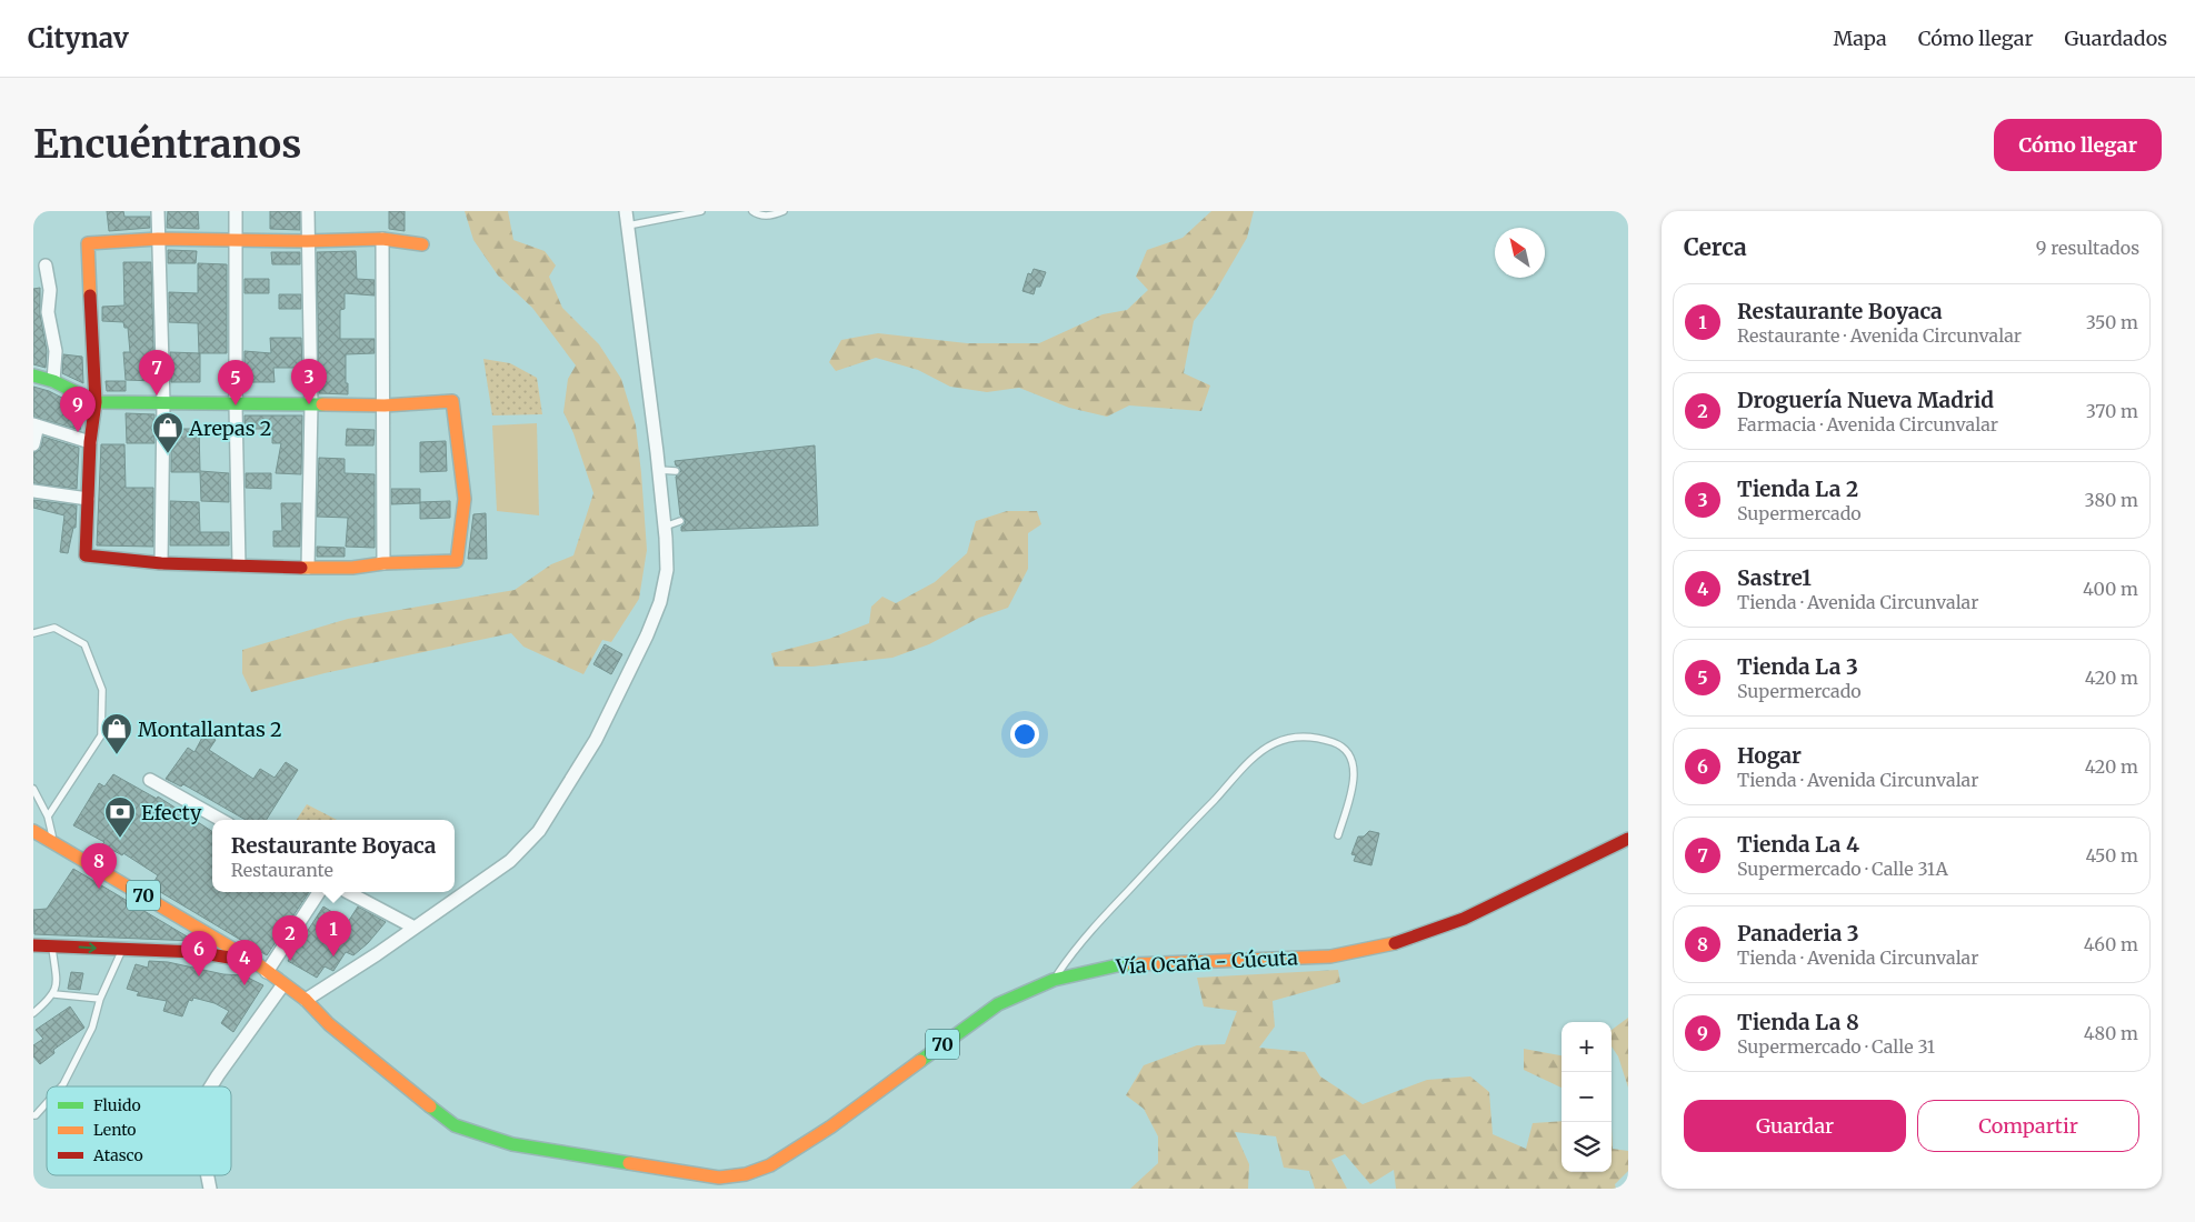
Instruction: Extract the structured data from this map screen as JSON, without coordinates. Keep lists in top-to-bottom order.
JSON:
{
  "streets": {
    "street": ["70", "Vía Ocaña - Cúcuta"]
  },
  "crossings": [
    ["70", "Vía Ocaña - Cúcuta"]
  ],
  "places": {
    "shop": ["Arepas 2", "Montallantas 2"],
    "bank": ["Efecty"]
  },
  "legend": ["Fluido", "Lento", "Atasco"],
  "north": "top left",
  "page": {
    "header": "Citynav",
    "nav": ["Mapa", "Cómo llegar", "Guardados"],
    "buttons": [
      "Cómo llegar",
      ["Guardar", "Compartir"]
    ],
    "title": "Encuéntranos",
    "heading": ["Cerca", "9 resultados"],
    "list": [
      {
        "mark": "1",
        "name": "Restaurante Boyaca",
        "note": "Restaurante · Avenida Circunvalar",
        "value": "350 m"
      },
      {
        "mark": "2",
        "name": "Droguería Nueva Madrid",
        "note": "Farmacia · Avenida Circunvalar",
        "value": "370 m"
      },
      {
        "mark": "3",
        "name": "Tienda La 2",
        "note": "Supermercado",
        "value": "380 m"
      },
      {
        "mark": "4",
        "name": "Sastre1",
        "note": "Tienda · Avenida Circunvalar",
        "value": "400 m"
      },
      {
        "mark": "5",
        "name": "Tienda La 3",
        "note": "Supermercado",
        "value": "420 m"
      },
      {
        "mark": "6",
        "name": "Hogar",
        "note": "Tienda · Avenida Circunvalar",
        "value": "420 m"
      },
      {
        "mark": "7",
        "name": "Tienda La 4",
        "note": "Supermercado · Calle 31A",
        "value": "450 m"
      },
      {
        "mark": "8",
        "name": "Panaderia 3",
        "note": "Tienda · Avenida Circunvalar",
        "value": "460 m"
      },
      {
        "mark": "9",
        "name": "Tienda La 8",
        "note": "Supermercado · Calle 31",
        "value": "480 m"
      }
    ],
    "pins": [
      "7",
      "3",
      "5",
      "9",
      "8",
      "1",
      "2",
      "6",
      "4"
    ],
    "popup": ["Restaurante Boyaca", "Restaurante"],
    "map_buttons": ["+", "−"]
  }
}
